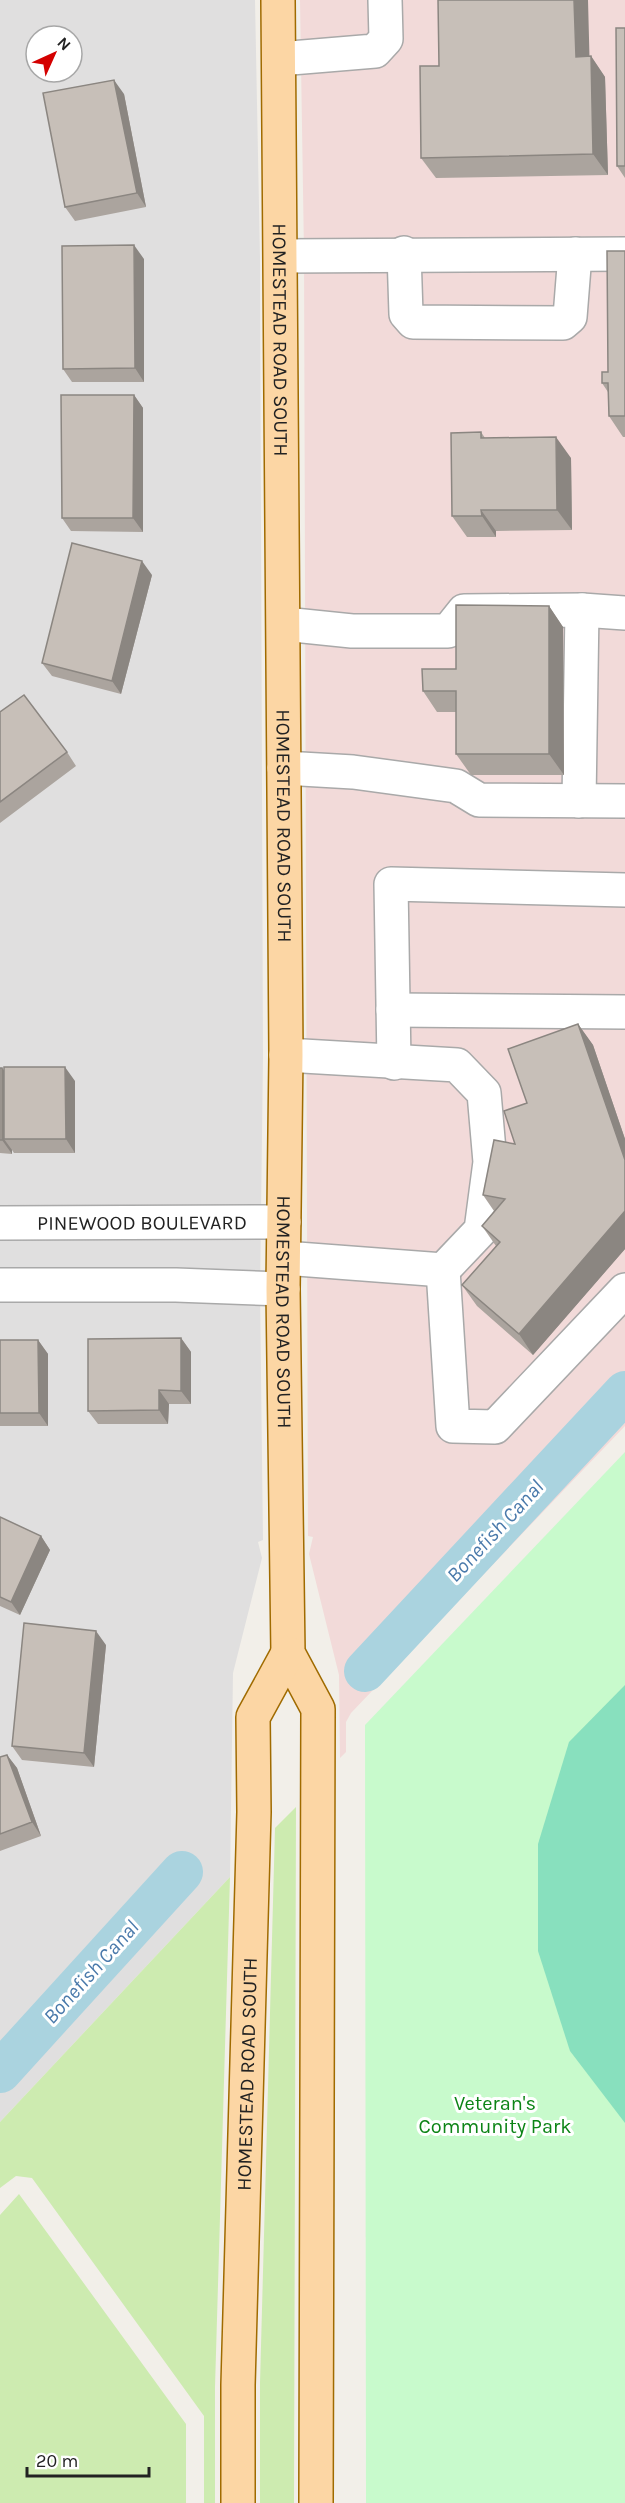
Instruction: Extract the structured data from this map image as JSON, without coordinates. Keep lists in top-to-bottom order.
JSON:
{
  "streets": {
    "main road": ["HOMESTEAD ROAD SOUTH"],
    "street": ["PINEWOOD BOULEVARD"]
  },
  "crossings": [
    ["HOMESTEAD ROAD SOUTH", "PINEWOOD BOULEVARD"]
  ],
  "water": ["Bonefish Canal"],
  "parks": ["Veteran's Community Park"],
  "scale_bar": "20 m",
  "north": "top right"
}
